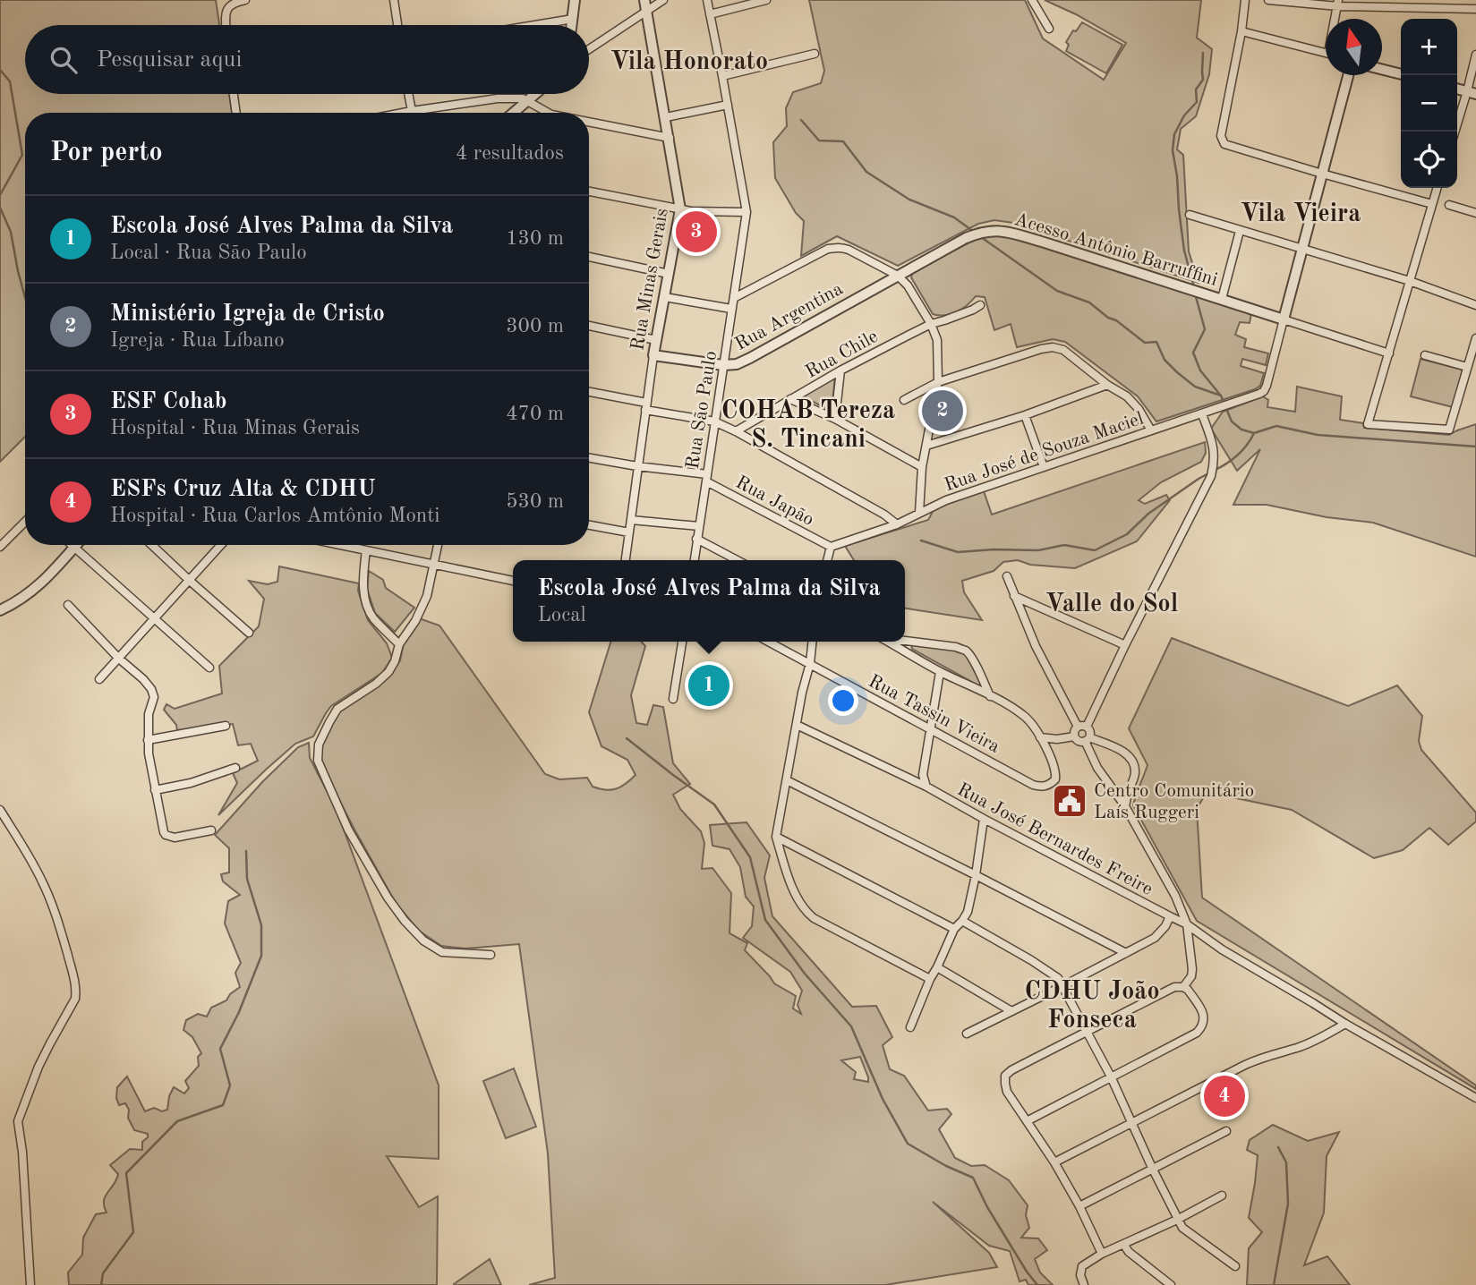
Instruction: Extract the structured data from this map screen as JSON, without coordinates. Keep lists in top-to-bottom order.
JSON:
{
  "streets": {
    "street": [
      "Acesso Antônio Barruffini",
      "Rua Minas Gerais",
      "Rua Argentina",
      "Rua Chile",
      "Rua São Paulo",
      "Rua José de Souza Maciel",
      "Rua Japão",
      "Rua Tassin Vieira",
      "Rua José Bernardes Freire"
    ]
  },
  "crossings": [
    ["Acesso Antônio Barruffini", "Rua Argentina"],
    ["Acesso Antônio Barruffini", "Rua José de Souza Maciel"],
    ["Rua Minas Gerais", "Rua Argentina"],
    ["Rua Minas Gerais", "Rua Japão"],
    ["Rua Argentina", "Rua São Paulo"],
    ["Rua São Paulo", "Rua Japão"],
    ["Rua José de Souza Maciel", "Rua Japão"]
  ],
  "districts": [
    "Vila Honorato",
    "Vila Vieira",
    "COHAB Tereza S. Tincani",
    "Valle do Sol",
    "CDHU João Fonseca"
  ],
  "places": {
    "public building": ["Centro Comunitário Laís Ruggeri"]
  },
  "north": "top",
  "page": {
    "map_buttons": ["+", "−"],
    "search": "Pesquisar aqui",
    "heading": ["Por perto", "4 resultados"],
    "list": [
      {
        "mark": "1",
        "name": "Escola José Alves Palma da Silva",
        "note": "Local · Rua São Paulo",
        "value": "130 m"
      },
      {
        "mark": "2",
        "name": "Ministério Igreja de Cristo",
        "note": "Igreja · Rua Líbano",
        "value": "300 m"
      },
      {
        "mark": "3",
        "name": "ESF Cohab",
        "note": "Hospital · Rua Minas Gerais",
        "value": "470 m"
      },
      {
        "mark": "4",
        "name": "ESFs Cruz Alta & CDHU",
        "note": "Hospital · Rua Carlos Amtônio Monti",
        "value": "530 m"
      }
    ],
    "pins": [
      "3",
      "2",
      "1",
      "4"
    ],
    "popup": ["Escola José Alves Palma da Silva", "Local"]
  }
}
